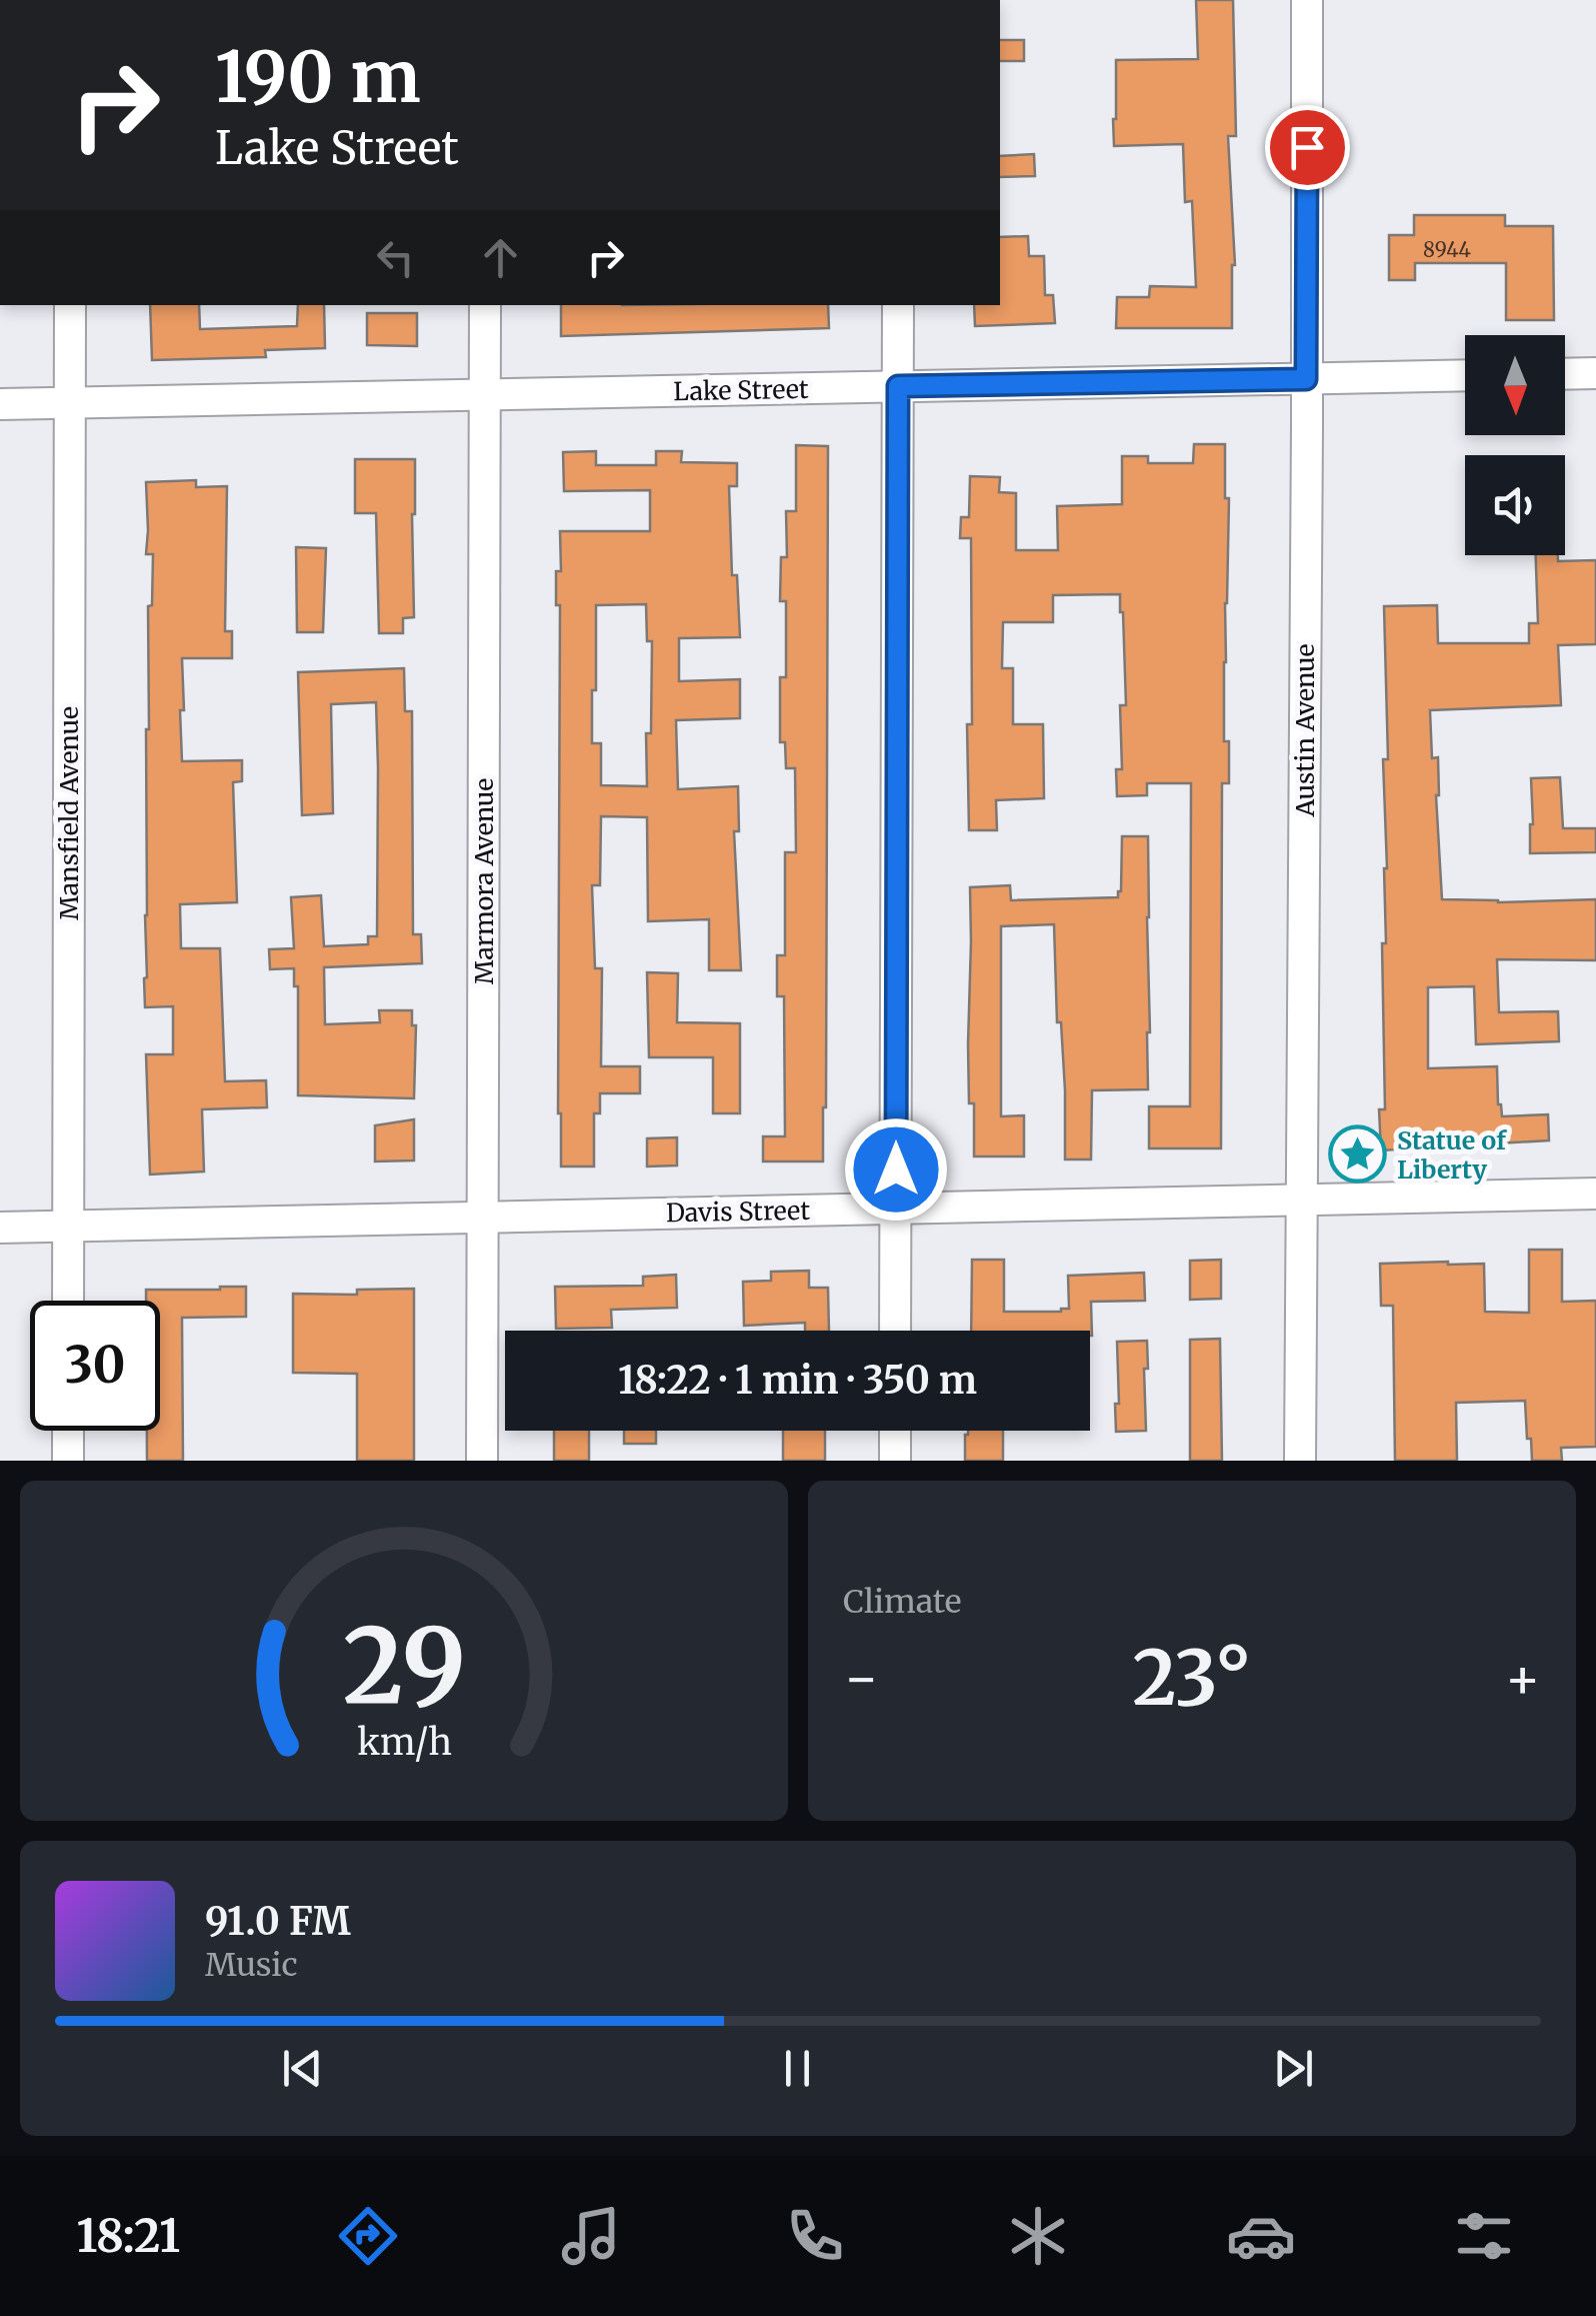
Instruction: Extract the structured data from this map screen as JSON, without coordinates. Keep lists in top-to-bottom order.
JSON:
{
  "streets": {
    "street": [
      "Lake Street",
      "Austin Avenue",
      "Mansfield Avenue",
      "Marmora Avenue",
      "Davis Street"
    ]
  },
  "crossings": [
    ["Lake Street", "Austin Avenue"],
    ["Lake Street", "Mansfield Avenue"],
    ["Lake Street", "Marmora Avenue"],
    ["Austin Avenue", "Davis Street"],
    ["Mansfield Avenue", "Davis Street"],
    ["Marmora Avenue", "Davis Street"]
  ],
  "places": {
    "place": ["Statue of Liberty"]
  },
  "house_numbers": ["8944"],
  "north": "bottom",
  "page": {
    "turn": ["190 m", "Lake Street"],
    "limit": "30",
    "trip": "18:22 · 1 min · 350 m",
    "tile": "Climate",
    "heat": ["−", "23°", "+"],
    "song": ["91.0 FM", "Music"],
    "tabs": "18:21",
    "gauge": ["29", "km/h"]
  }
}
